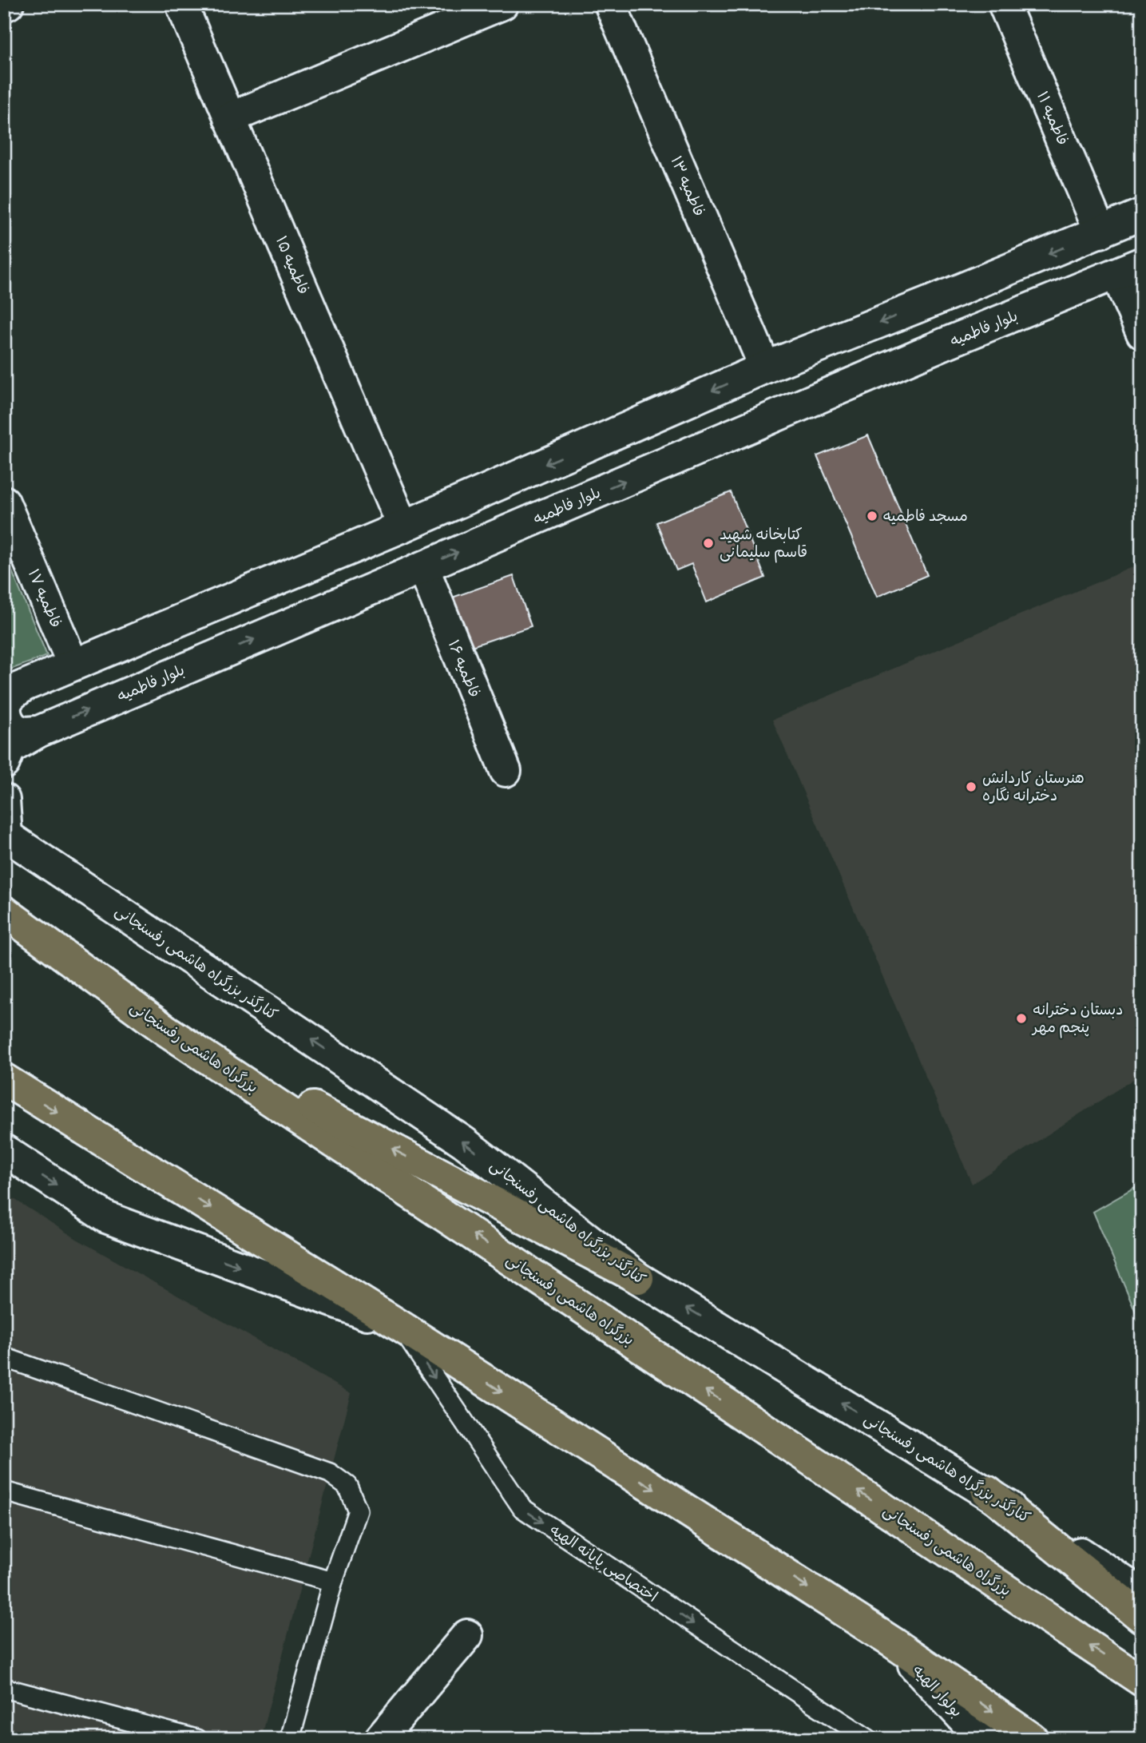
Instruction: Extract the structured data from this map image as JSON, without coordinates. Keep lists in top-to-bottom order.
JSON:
{
  "streets": {
    "highway": ["بزرگراه هاشمی رفسنجانی"],
    "street": [
      "فاطمیه ۱۱",
      "فاطمیه ۱۳",
      "فاطمیه ۱۵",
      "بلوار فاطمیه",
      "فاطمیه ۱۷",
      "فاطمیه ۱۶",
      "کنارگذر بزرگراه هاشمی رفسنجانی",
      "بولوار الهیه"
    ],
    "lane": ["اختصاصی پایانه الهیه"]
  },
  "crossings": [
    ["بلوار فاطمیه", "فاطمیه ۱۶"]
  ],
  "one_way": ["اختصاصی پایانه الهیه"],
  "places": [
    "مسجد فاطمیه",
    "کتابخانه شهید قاسم سلیمانی",
    "هنرستان کاردانش دخترانه نگاره",
    "دبستان دخترانه پنجم مهر"
  ]
}
